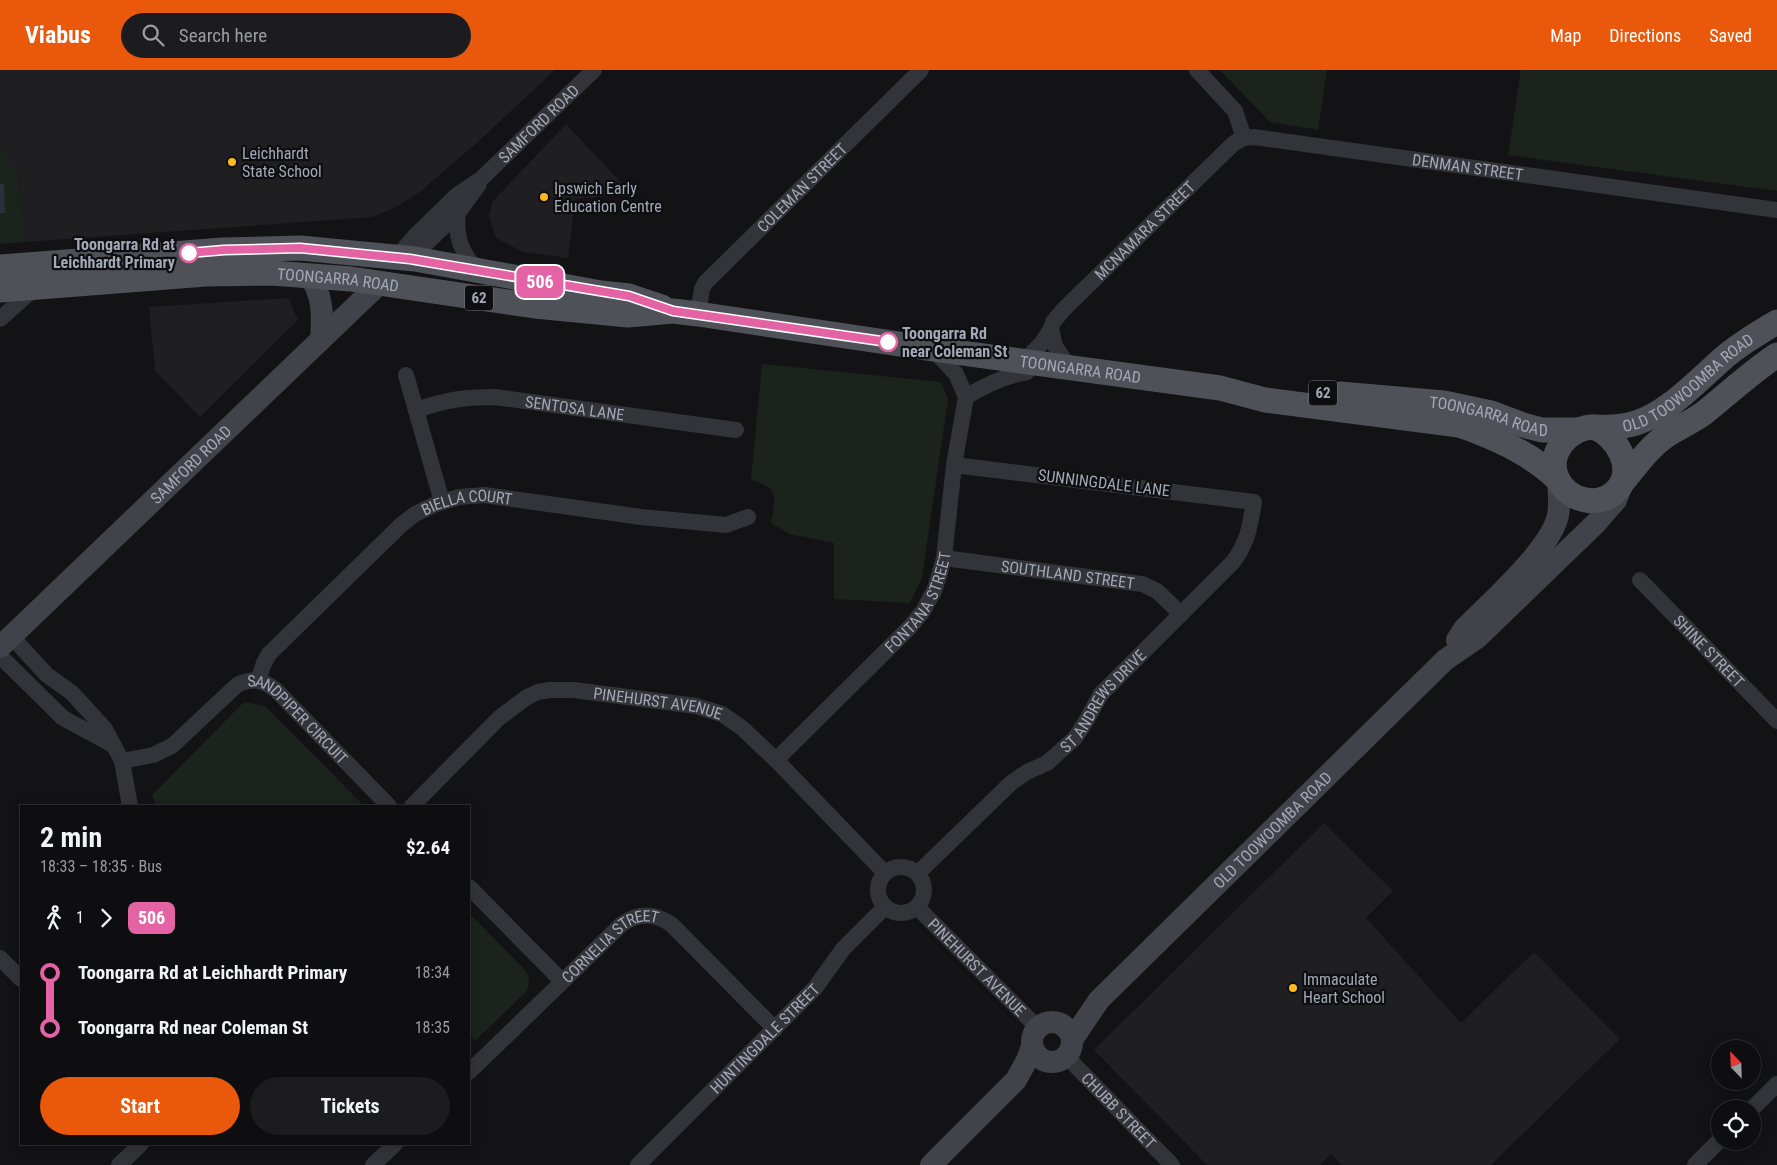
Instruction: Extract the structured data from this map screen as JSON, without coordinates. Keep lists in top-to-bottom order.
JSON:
{
  "streets": {
    "main road": [
      "SAMFORD ROAD",
      "TOONGARRA ROAD",
      "62",
      "OLD TOOWOOMBA ROAD"
    ],
    "street": [
      "DENMAN STREET",
      "COLEMAN STREET",
      "MCNAMARA STREET",
      "SENTOSA LANE",
      "SUNNINGDALE LANE",
      "BIELLA COURT",
      "SOUTHLAND STREET",
      "FONTANA STREET",
      "SHINE STREET",
      "ST ANDREWS DRIVE",
      "PINEHURST AVENUE",
      "SANDPIPER CIRCUIT",
      "CORNELIA STREET",
      "HUNTINGDALE STREET",
      "CHUBB STREET"
    ]
  },
  "crossings": [
    ["SAMFORD ROAD", "TOONGARRA ROAD"],
    ["DENMAN STREET", "MCNAMARA STREET"],
    ["COLEMAN STREET", "TOONGARRA ROAD"],
    ["MCNAMARA STREET", "TOONGARRA ROAD"],
    ["TOONGARRA ROAD", "62"],
    ["TOONGARRA ROAD", "OLD TOOWOOMBA ROAD"],
    ["62", "OLD TOOWOOMBA ROAD"],
    ["OLD TOOWOOMBA ROAD", "PINEHURST AVENUE"],
    ["OLD TOOWOOMBA ROAD", "CHUBB STREET"],
    ["SUNNINGDALE LANE", "FONTANA STREET"],
    ["SUNNINGDALE LANE", "ST ANDREWS DRIVE"],
    ["BIELLA COURT", "SANDPIPER CIRCUIT"],
    ["SOUTHLAND STREET", "FONTANA STREET"],
    ["SOUTHLAND STREET", "ST ANDREWS DRIVE"],
    ["FONTANA STREET", "PINEHURST AVENUE"],
    ["ST ANDREWS DRIVE", "PINEHURST AVENUE"],
    ["ST ANDREWS DRIVE", "HUNTINGDALE STREET"],
    ["PINEHURST AVENUE", "HUNTINGDALE STREET"],
    ["CORNELIA STREET", "HUNTINGDALE STREET"]
  ],
  "places": [
    "Leichhardt State School",
    "Ipswich Early Education Centre",
    "Toongarra Rd at Leichhardt Primary",
    "Toongarra Rd near Coleman St",
    "Immaculate Heart School"
  ],
  "lines": ["bus line 506"],
  "north": "top left",
  "page": {
    "header": "Viabus",
    "search": "Search here",
    "nav": ["Map", "Directions", "Saved"],
    "on_map": "506",
    "heading": ["2 min", "18:33 – 18:35 · Bus", "$2.64"],
    "legs": ["1", "506"],
    "list": [
      {
        "name": "Toongarra Rd at Leichhardt Primary",
        "value": "18:34"
      },
      {
        "name": "Toongarra Rd near Coleman St",
        "value": "18:35"
      }
    ],
    "buttons": ["Start", "Tickets"]
  }
}
